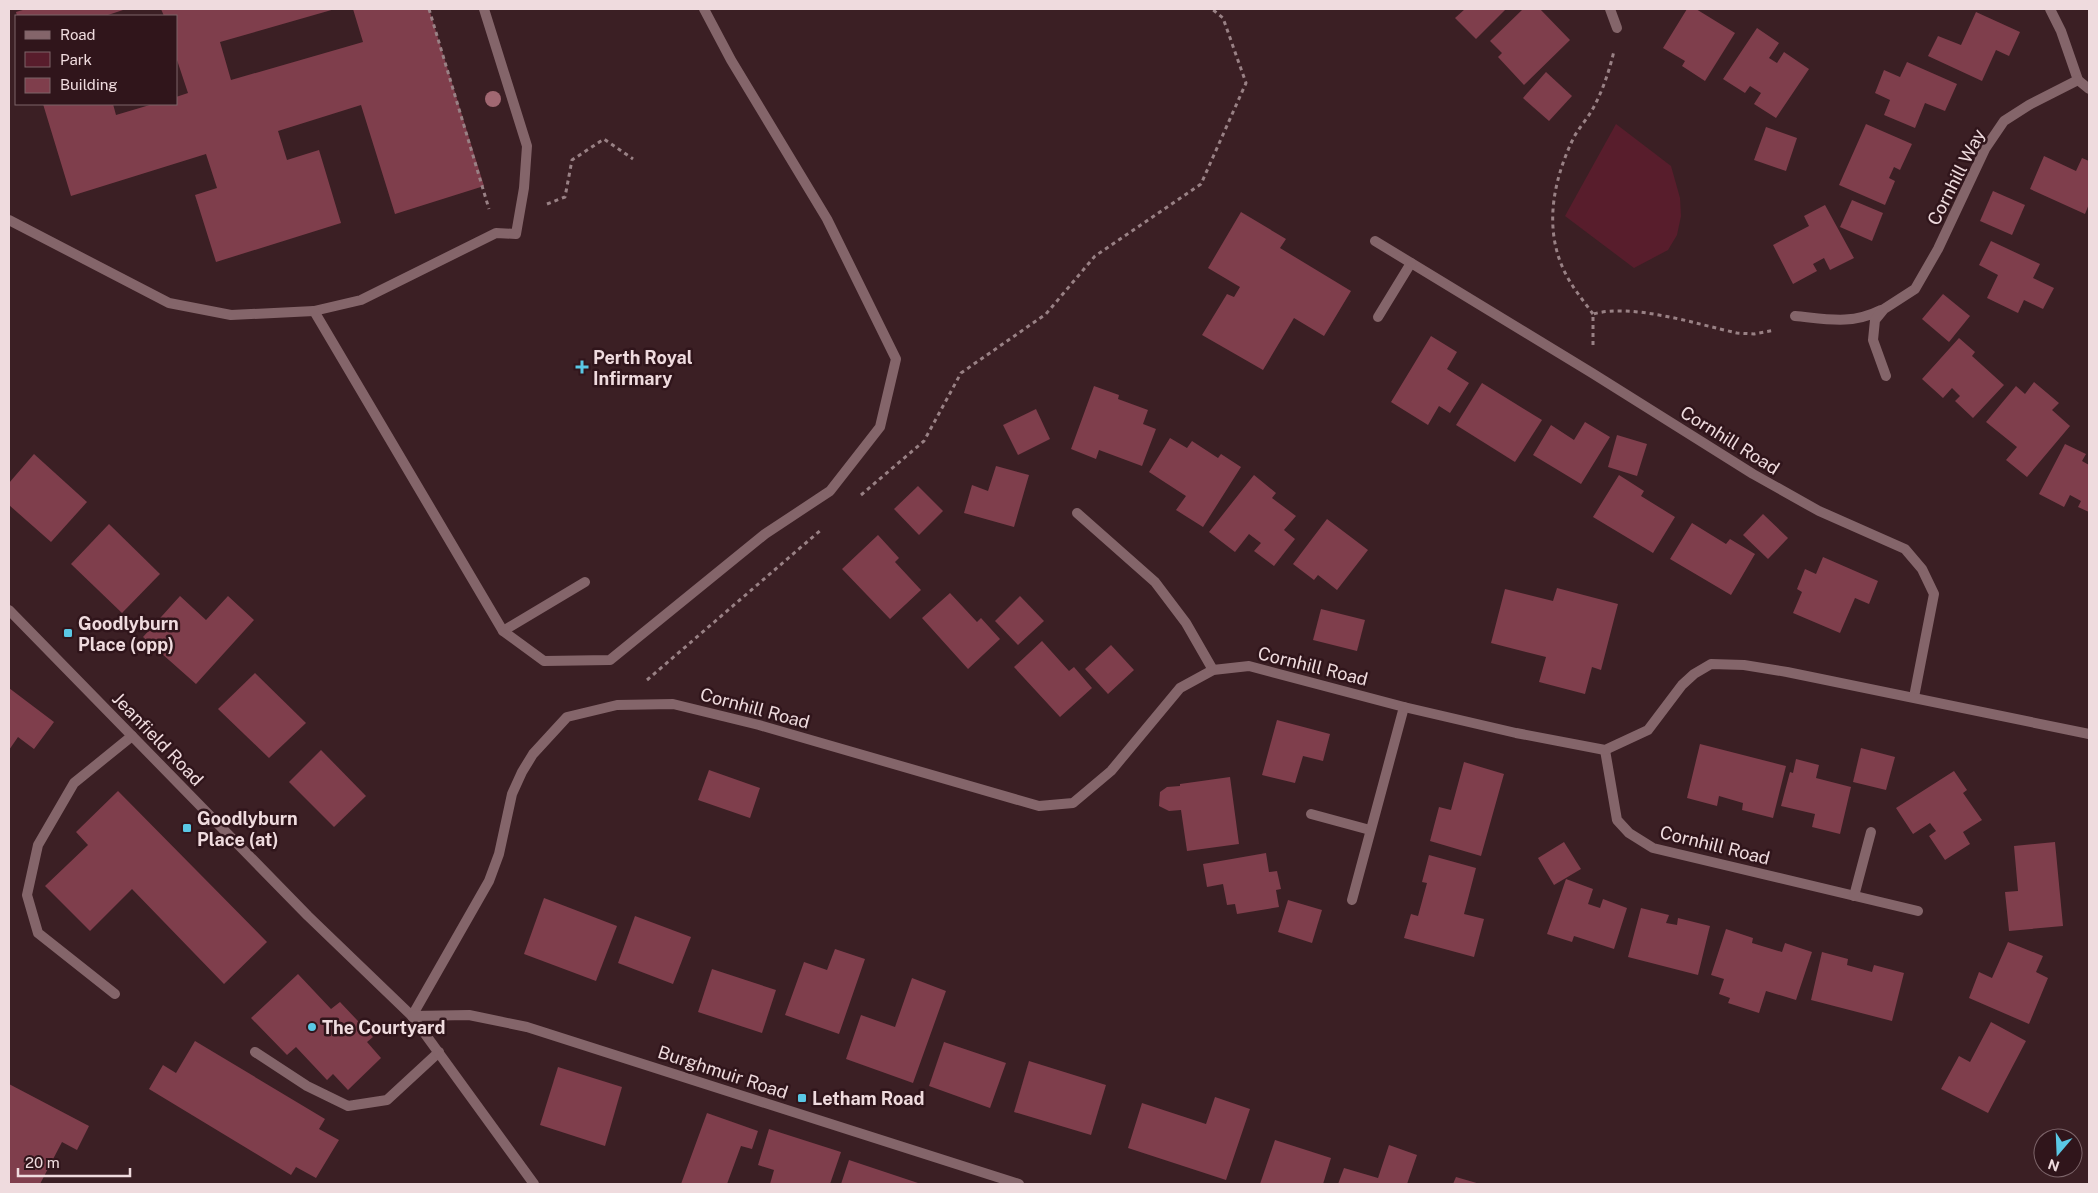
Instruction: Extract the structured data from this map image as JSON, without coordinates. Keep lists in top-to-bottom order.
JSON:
{
  "streets": {
    "street": [
      "Cornhill Way",
      "Cornhill Road",
      "Jeanfield Road",
      "Burghmuir Road"
    ]
  },
  "crossings": [
    ["Cornhill Road", "Jeanfield Road"],
    ["Cornhill Road", "Burghmuir Road"],
    ["Jeanfield Road", "Burghmuir Road"]
  ],
  "places": {
    "health": ["Perth Royal Infirmary"],
    "transit": ["Goodlyburn Place (opp)", "Goodlyburn Place (at)", "Letham Road"],
    "other": ["The Courtyard"]
  },
  "legend": ["Road", "Park", "Building"],
  "scale_bar": "20 m",
  "north": "bottom"
}
